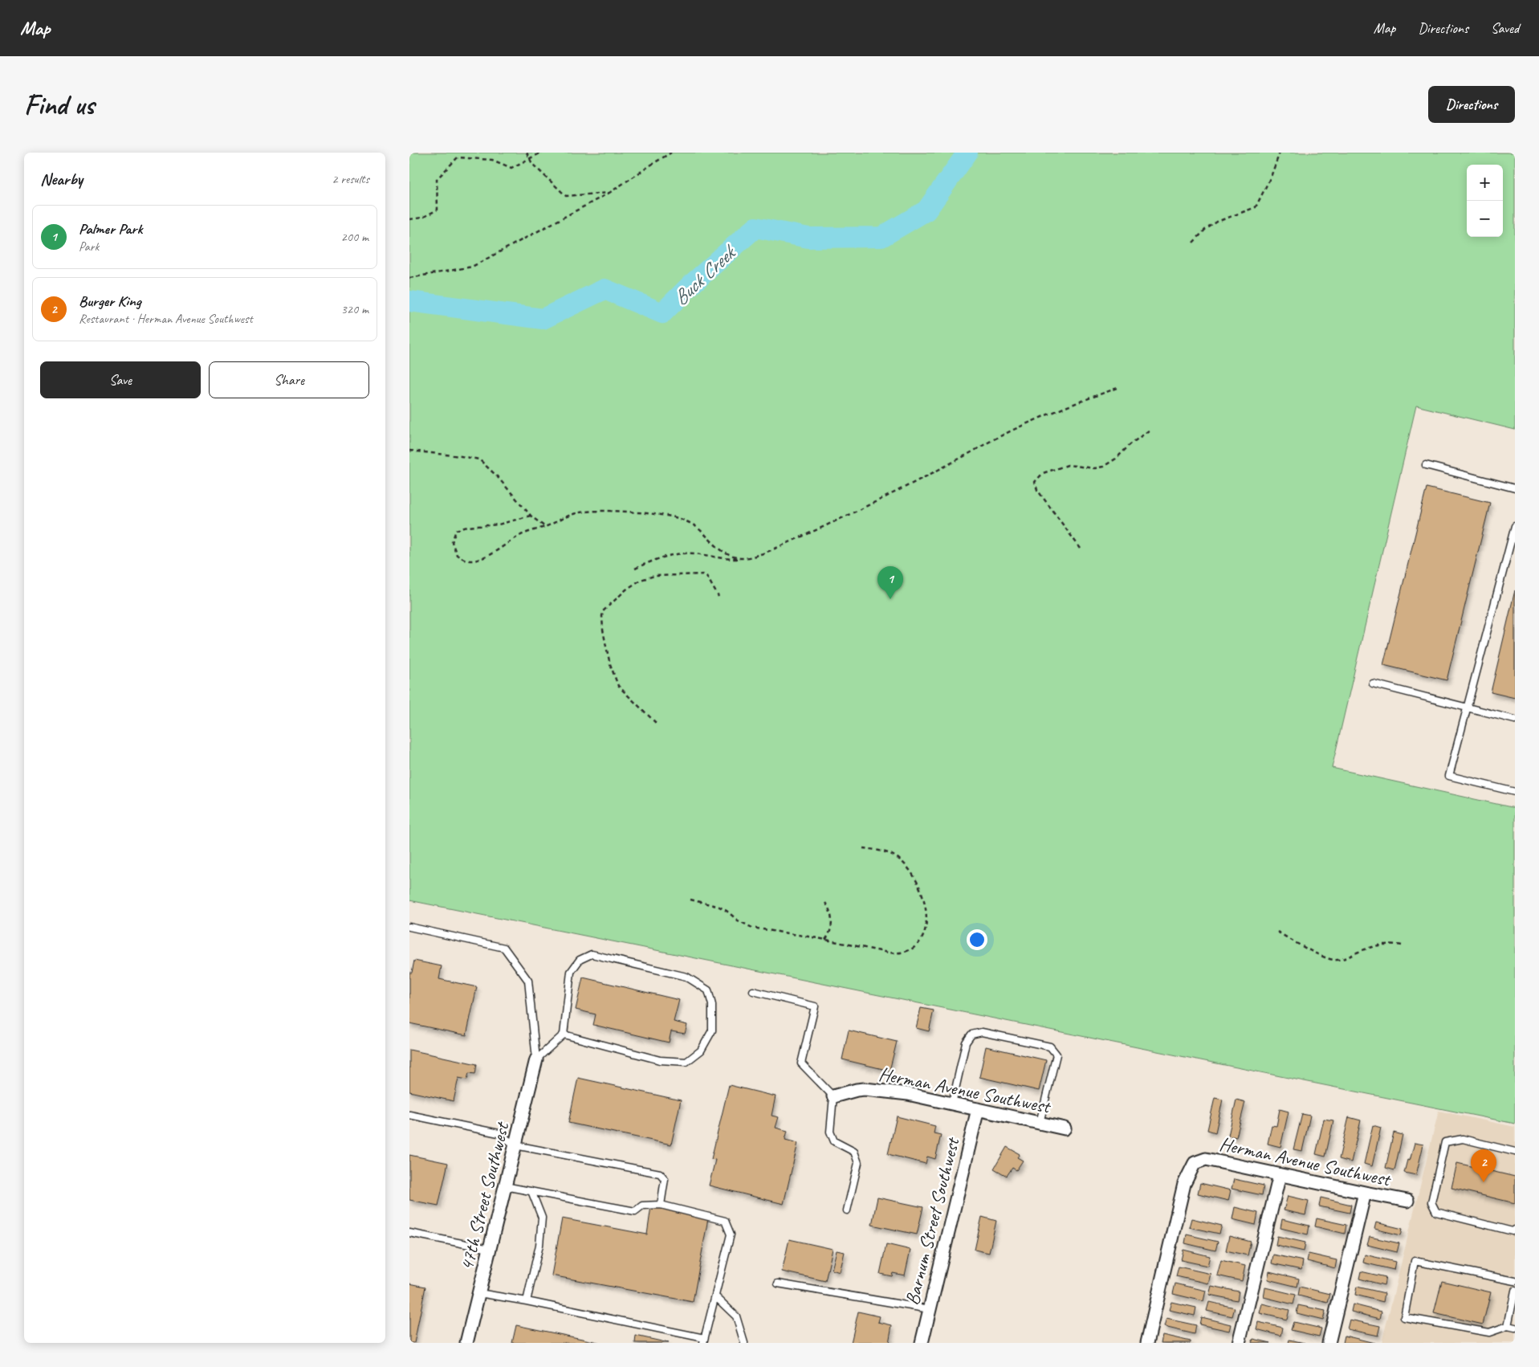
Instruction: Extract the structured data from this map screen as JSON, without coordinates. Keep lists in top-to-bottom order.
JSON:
{
  "streets": {
    "street": ["Herman Avenue Southwest", "47th Street Southwest", "Barnum Street Southwest"]
  },
  "crossings": [
    ["Herman Avenue Southwest", "Barnum Street Southwest"]
  ],
  "water": ["Buck Creek"],
  "page": {
    "header": "Map",
    "nav": ["Map", "Directions", "Saved"],
    "buttons": [
      "Directions",
      ["Save", "Share"]
    ],
    "title": "Find us",
    "heading": ["Nearby", "2 results"],
    "map_buttons": ["+", "−"],
    "list": [
      {
        "mark": "1",
        "name": "Palmer Park",
        "note": "Park",
        "value": "200 m"
      },
      {
        "mark": "2",
        "name": "Burger King",
        "note": "Restaurant · Herman Avenue Southwest",
        "value": "320 m"
      }
    ],
    "pins": ["1", "2"]
  }
}
